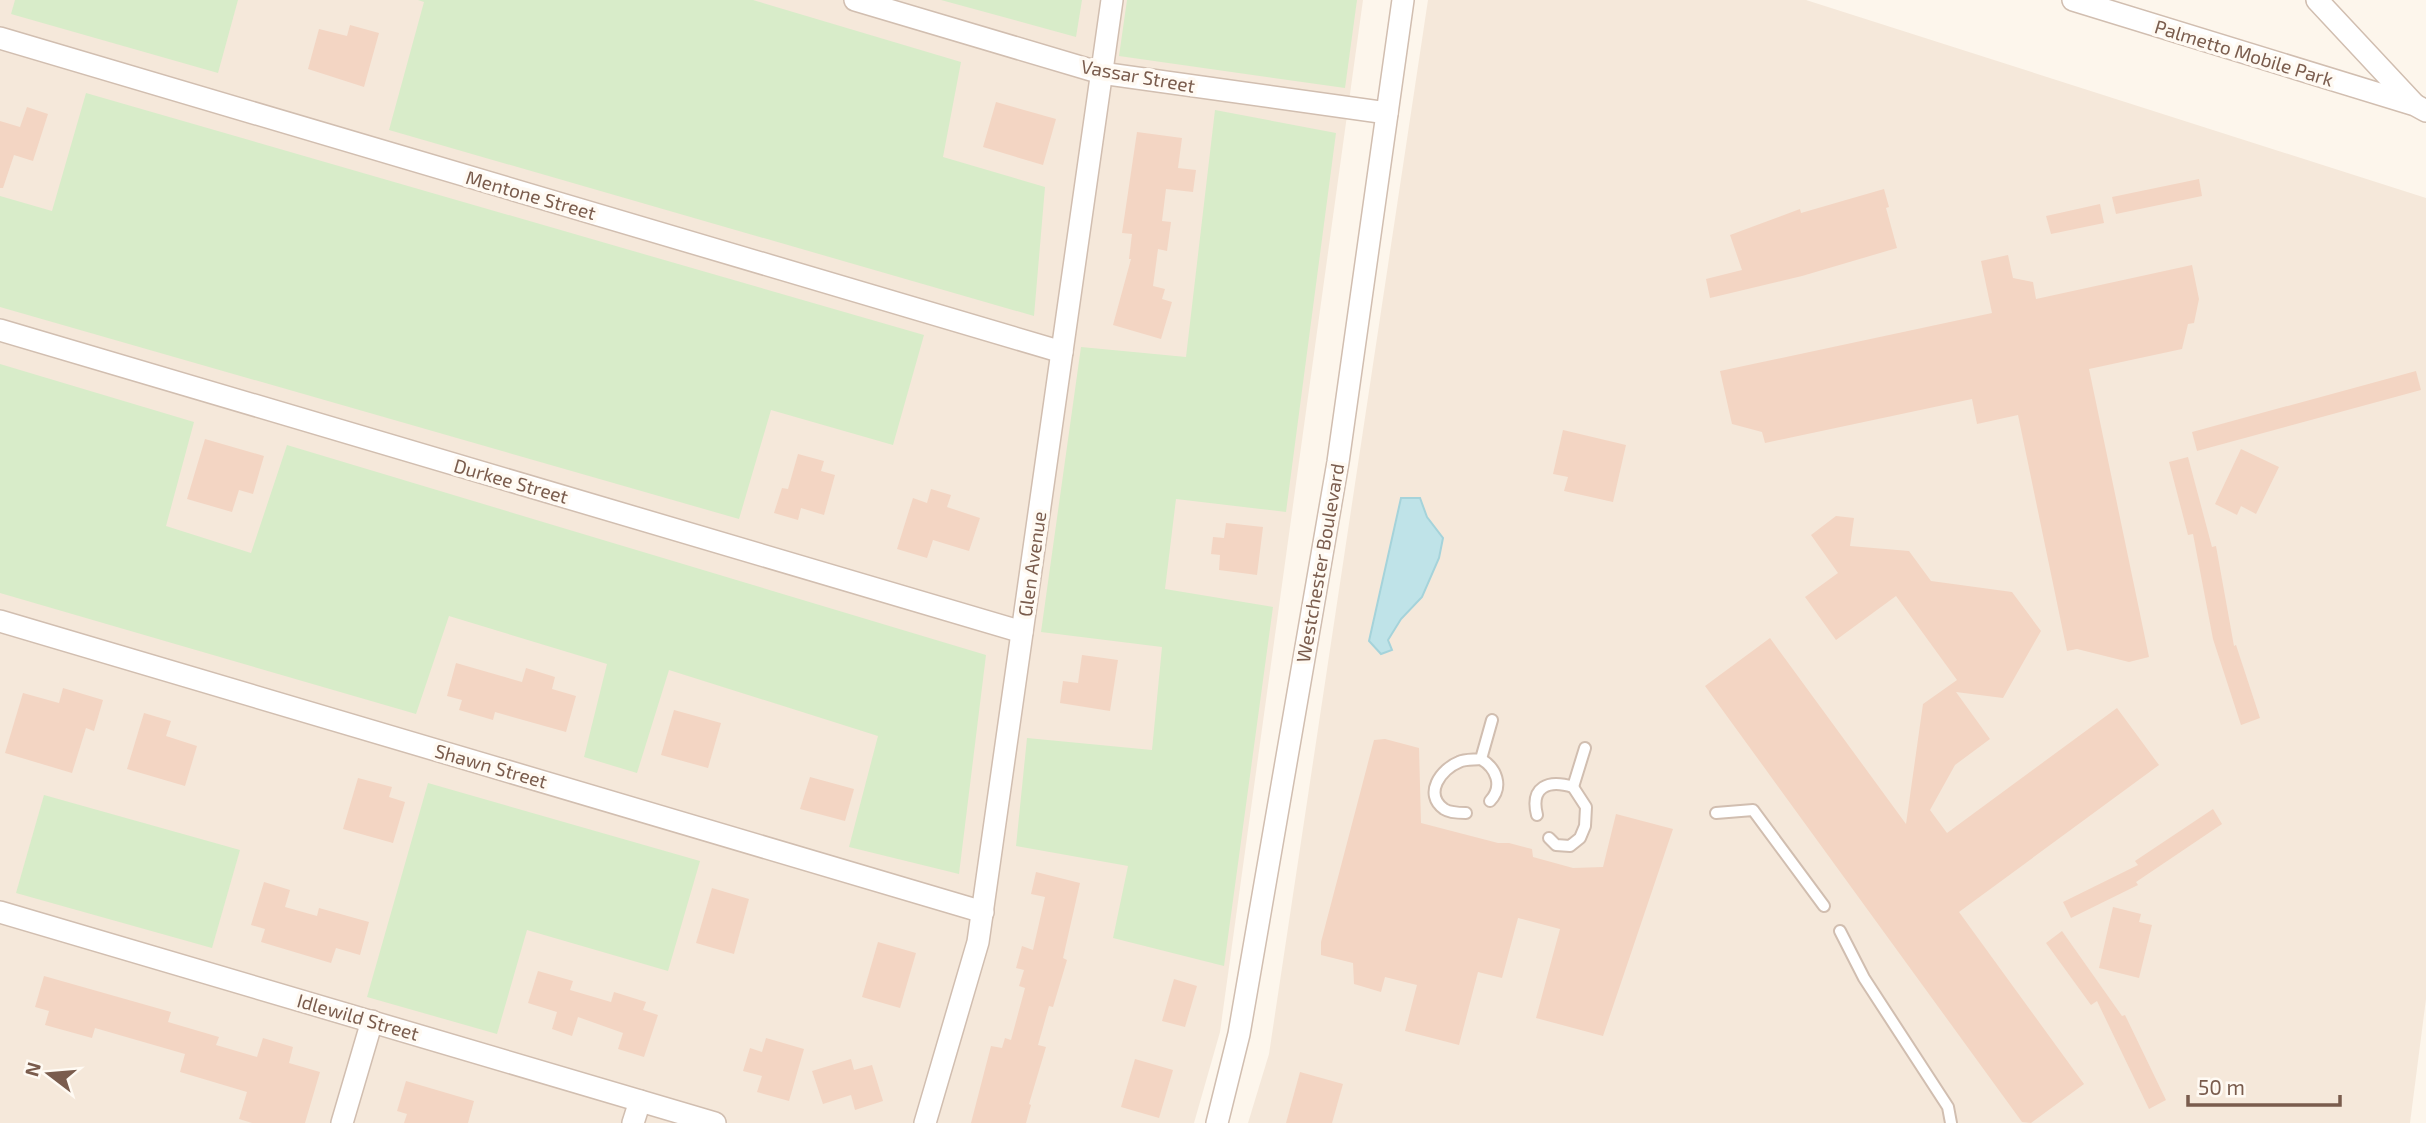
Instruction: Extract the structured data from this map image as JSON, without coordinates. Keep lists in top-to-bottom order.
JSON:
{
  "streets": {
    "street": [
      "Palmetto Mobile Park",
      "Vassar Street",
      "Mentone Street",
      "Durkee Street",
      "Westchester Boulevard",
      "Glen Avenue",
      "Shawn Street",
      "Idlewild Street"
    ]
  },
  "crossings": [
    ["Vassar Street", "Westchester Boulevard"],
    ["Vassar Street", "Glen Avenue"],
    ["Mentone Street", "Glen Avenue"],
    ["Durkee Street", "Glen Avenue"],
    ["Glen Avenue", "Shawn Street"]
  ],
  "scale_bar": "50 m",
  "north": "left"
}
